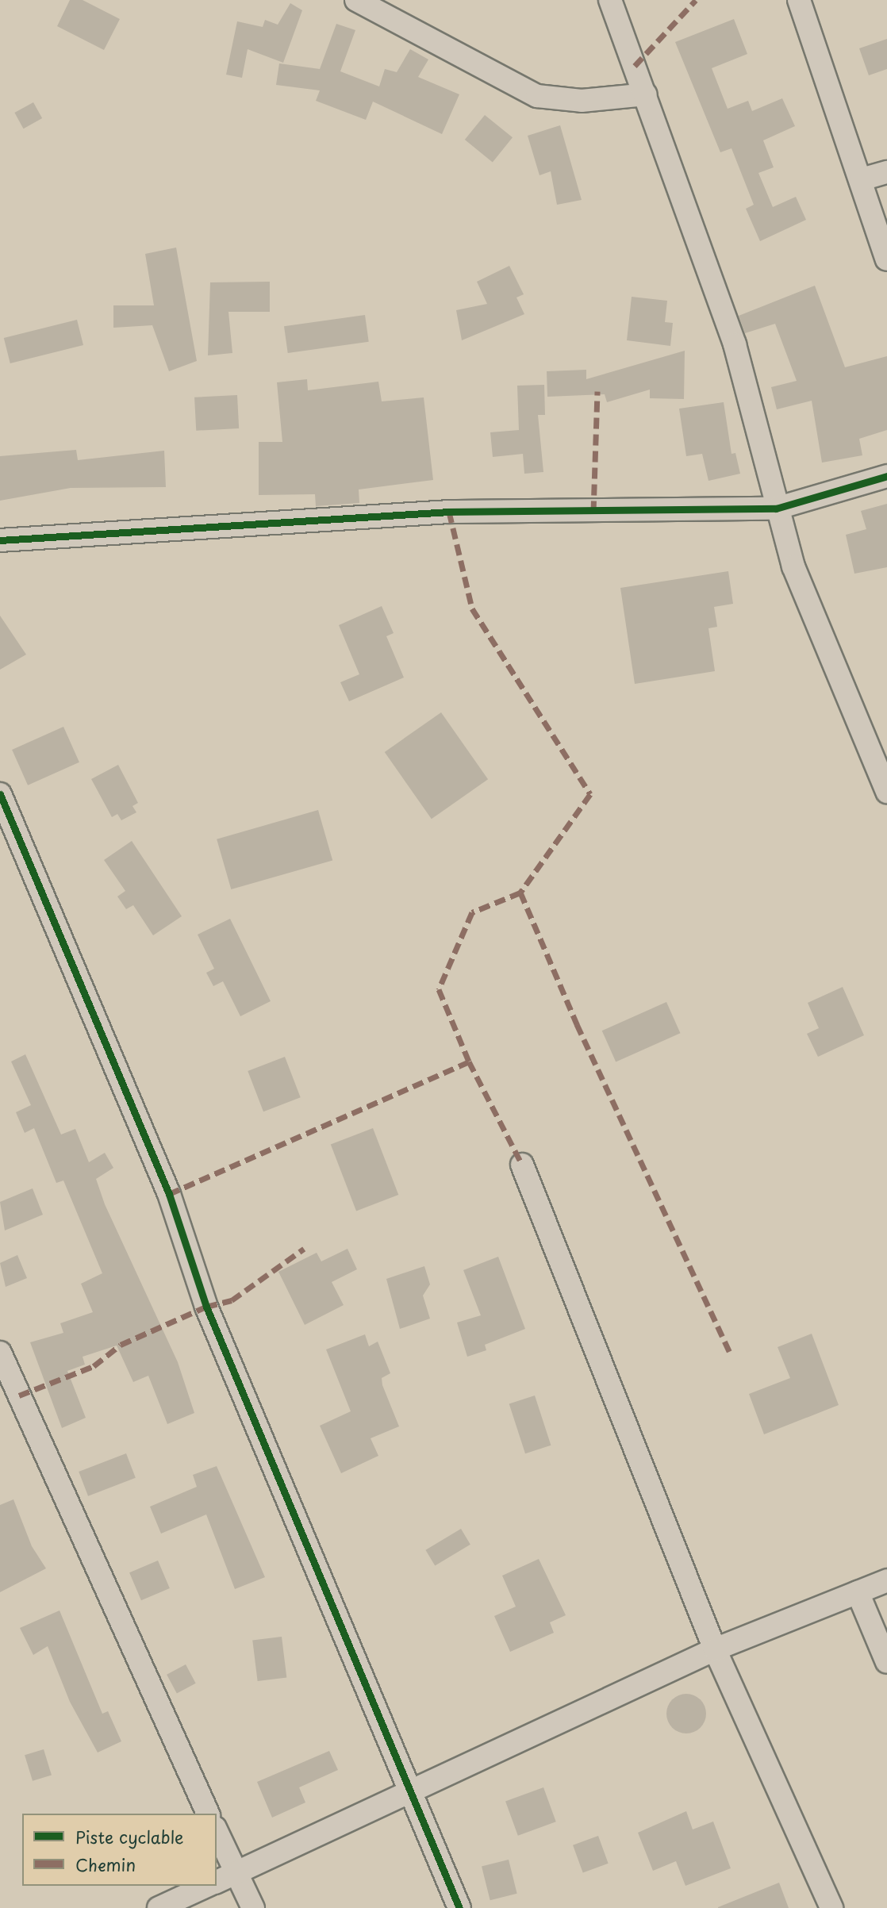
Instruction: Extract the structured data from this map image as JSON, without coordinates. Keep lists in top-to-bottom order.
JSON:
{
  "legend": ["Piste cyclable", "Chemin"]
}
